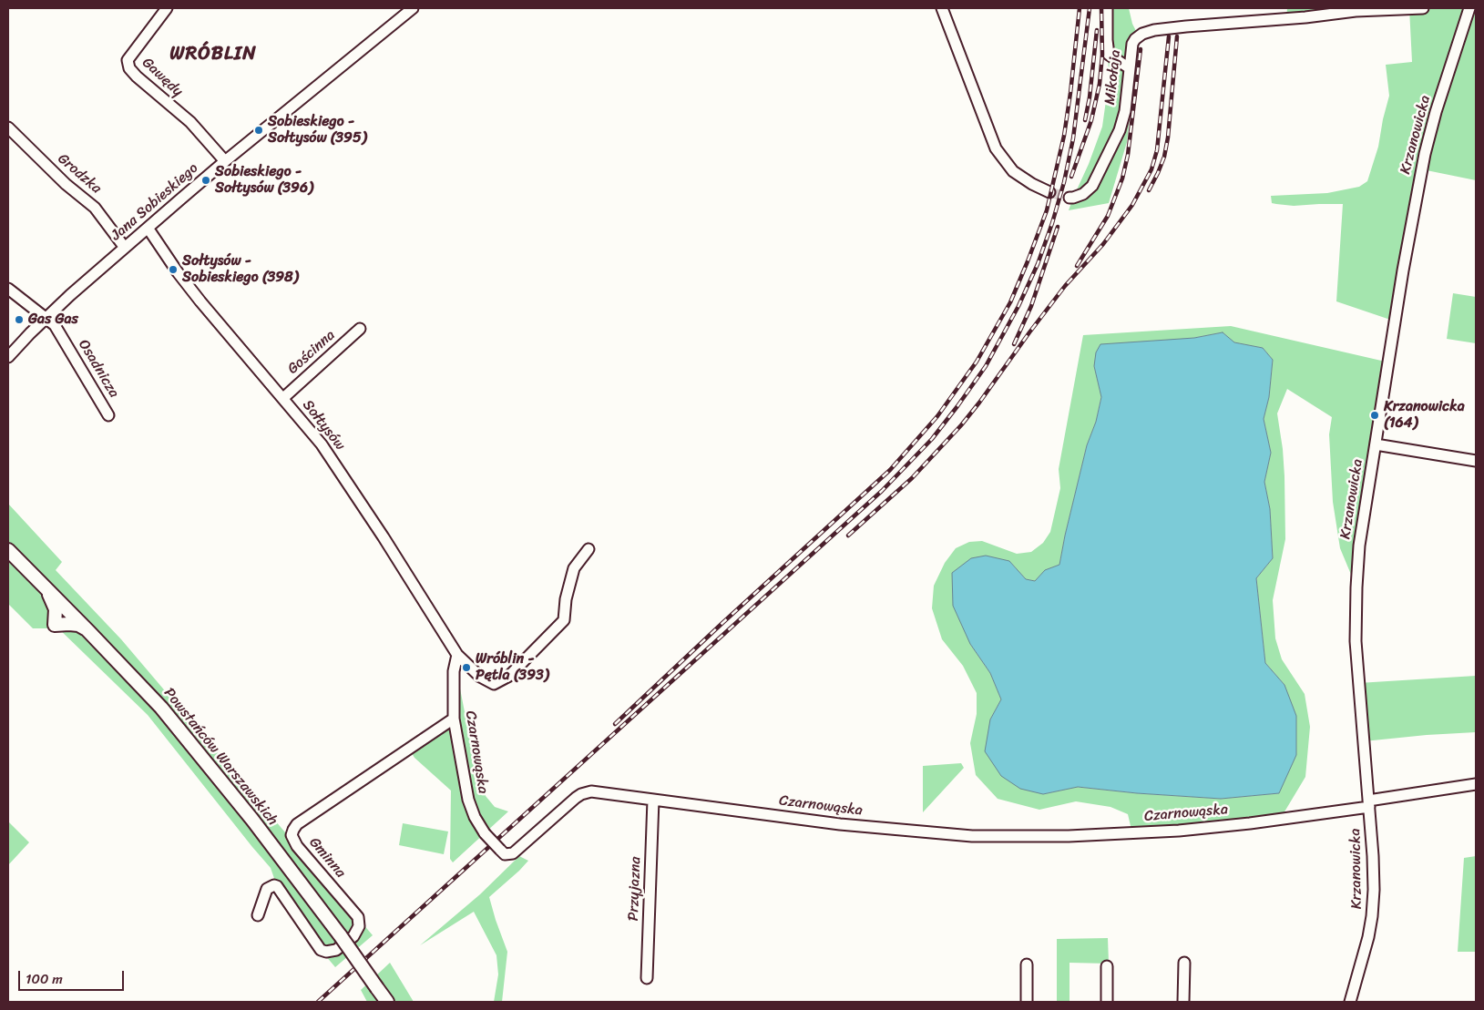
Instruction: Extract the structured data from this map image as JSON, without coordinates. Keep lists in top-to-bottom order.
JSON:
{
  "streets": {
    "main road": ["Powstańców Warszawskich"],
    "street": [
      "Gawędy",
      "Mikołaja",
      "Krzanowicka",
      "Grodzka",
      "Jana Sobieskiego",
      "Gościnna",
      "Osadnicza",
      "Sołtysów",
      "Czarnowąska",
      "Gminna",
      "Przyjazna"
    ]
  },
  "crossings": [
    ["Gawędy", "Jana Sobieskiego"],
    ["Krzanowicka", "Czarnowąska"],
    ["Grodzka", "Jana Sobieskiego"],
    ["Jana Sobieskiego", "Osadnicza"],
    ["Jana Sobieskiego", "Sołtysów"],
    ["Gościnna", "Sołtysów"],
    ["Sołtysów", "Czarnowąska"],
    ["Czarnowąska", "Gminna"],
    ["Czarnowąska", "Przyjazna"]
  ],
  "districts": ["WRÓBLIN"],
  "places": [
    "Sobieskiego - Sołtysów (395)",
    "Sobieskiego - Sołtysów (396)",
    "Sołtysów - Sobieskiego (398)",
    "Gas Gas",
    "Krzanowicka (164)",
    "Wróblin - Pętla (393)"
  ],
  "scale_bar": "100 m"
}
